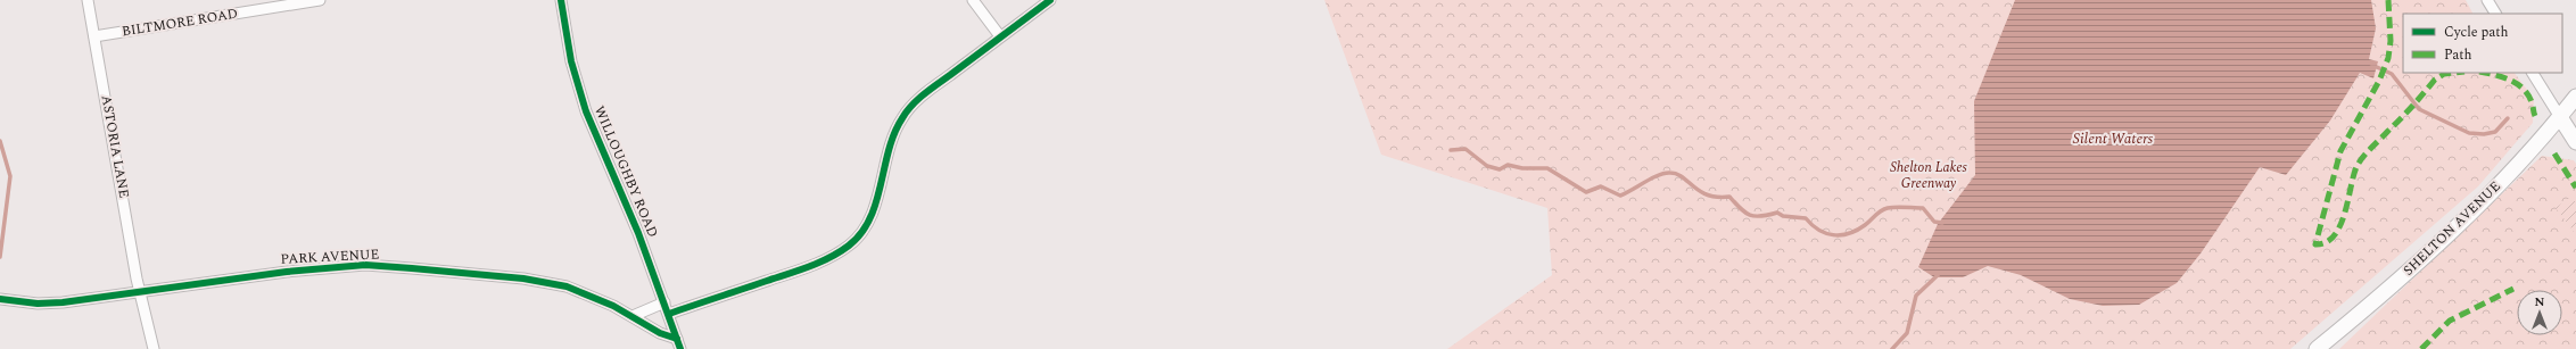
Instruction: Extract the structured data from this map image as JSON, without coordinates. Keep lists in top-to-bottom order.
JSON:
{
  "streets": {
    "main road": ["SHELTON AVENUE"],
    "street": [
      "BILTMORE ROAD",
      "ASTORIA LANE",
      "WILLOUGHBY ROAD",
      "PARK AVENUE"
    ]
  },
  "crossings": [
    ["BILTMORE ROAD", "ASTORIA LANE"],
    ["ASTORIA LANE", "PARK AVENUE"],
    ["WILLOUGHBY ROAD", "PARK AVENUE"]
  ],
  "water": ["Silent Waters"],
  "parks": ["Shelton Lakes Greenway"],
  "legend": ["Cycle path", "Path"],
  "north": "top"
}
